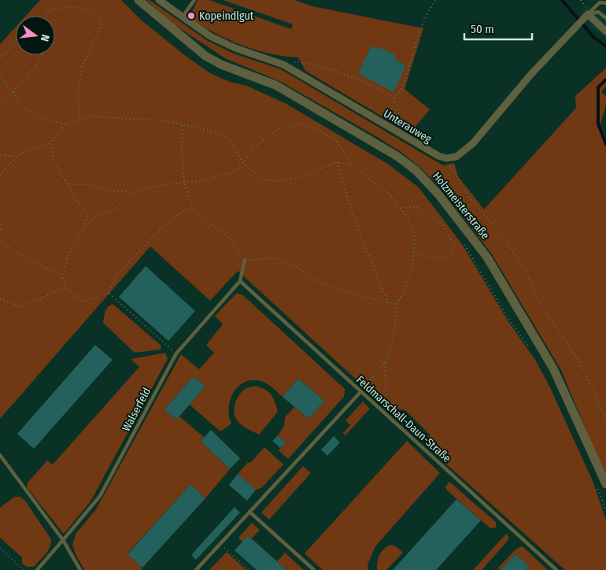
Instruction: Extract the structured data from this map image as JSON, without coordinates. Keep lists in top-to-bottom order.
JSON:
{
  "streets": {
    "street": ["Unterauweg", "Holzmeisterstraße"],
    "lane": ["Walserfeld", "Feldmarschall-Daun-Straße"]
  },
  "crossings": [
    ["Walserfeld", "Feldmarschall-Daun-Straße"]
  ],
  "places": ["Kopeindlgut"],
  "scale_bar": "50 m",
  "north": "right"
}
